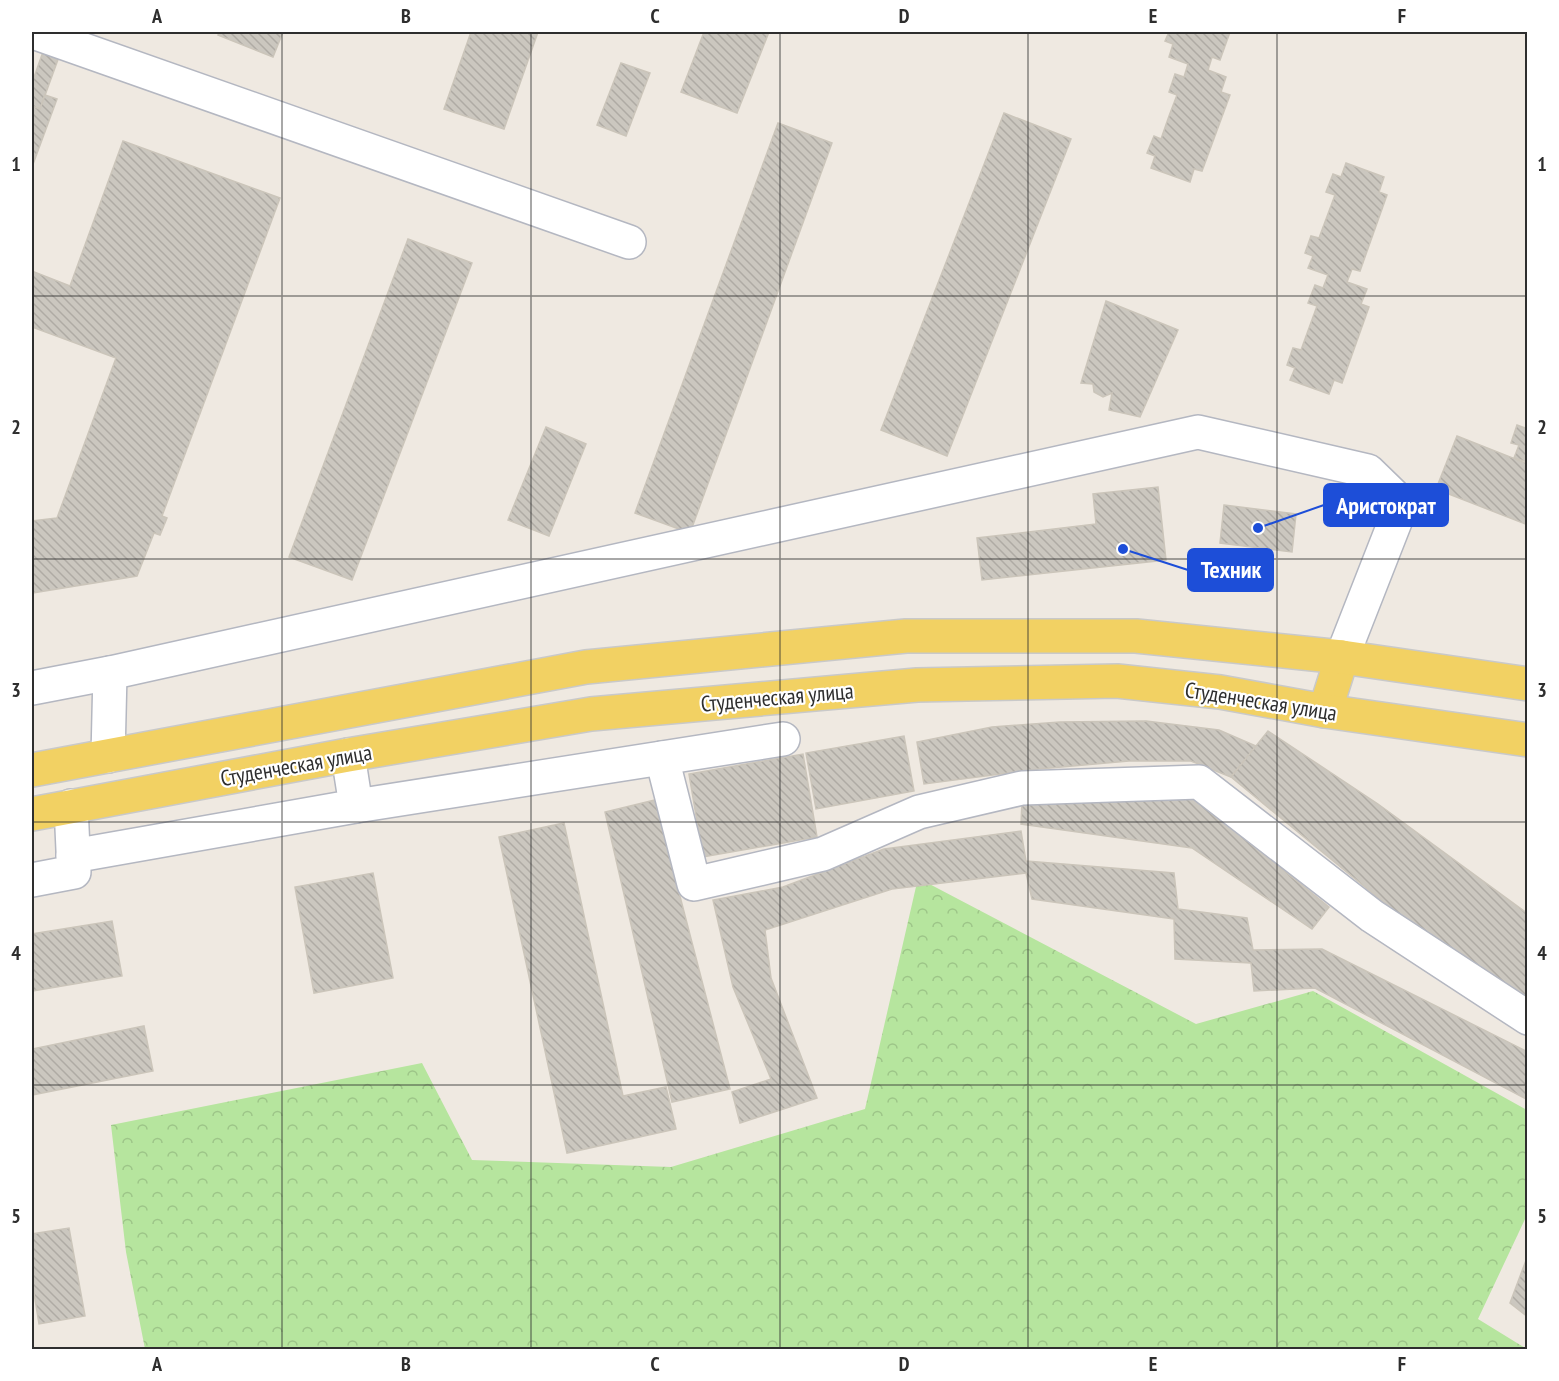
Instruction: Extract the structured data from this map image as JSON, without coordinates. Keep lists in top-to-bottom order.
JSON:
{
  "streets": {
    "main road": ["Студенческая улица"]
  },
  "places": ["Аристократ", "Техник"],
  "grid": {
    "columns": [
      "A",
      "B",
      "C",
      "D",
      "E",
      "F"
    ],
    "rows": [
      "1",
      "2",
      "3",
      "4",
      "5"
    ]
  }
}
